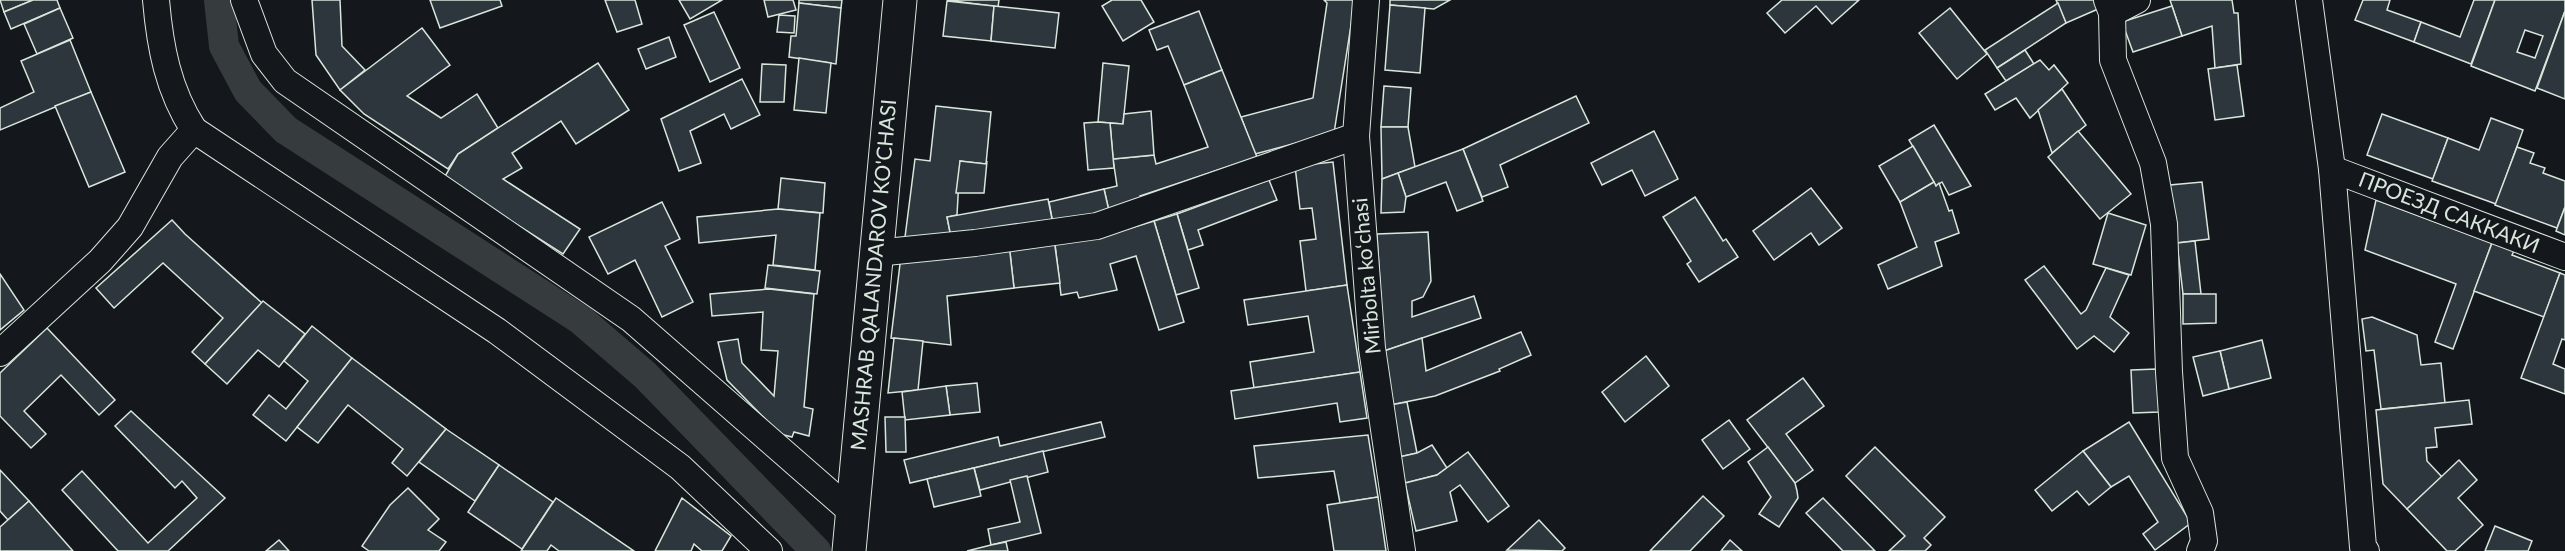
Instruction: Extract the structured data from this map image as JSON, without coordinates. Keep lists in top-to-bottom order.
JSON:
{
  "streets": {
    "main road": ["MASHRAB QALANDAROV KO'CHASI"],
    "street": ["ПРОЕЗД САККАКИ", "Mirbolta koʻchasi"]
  }
}
